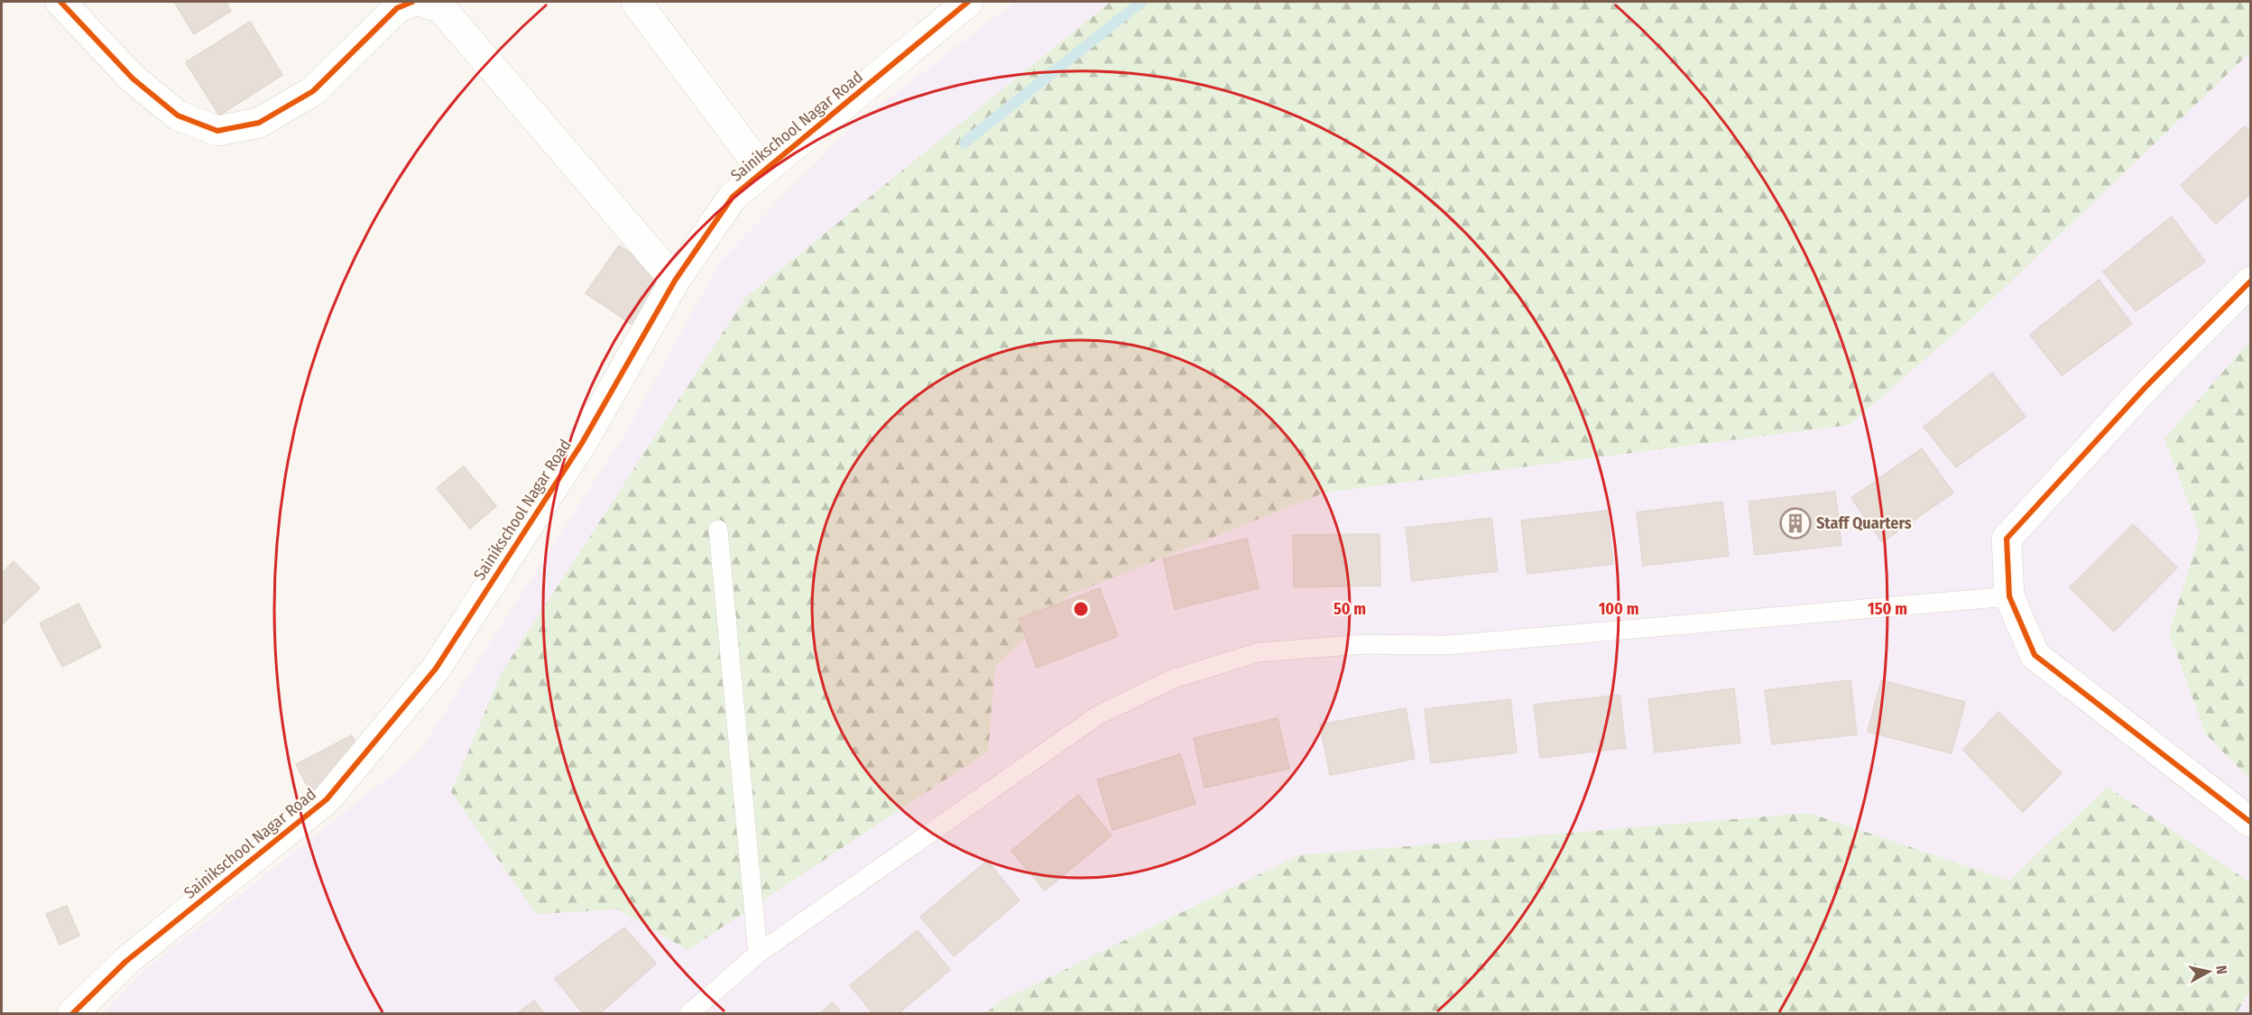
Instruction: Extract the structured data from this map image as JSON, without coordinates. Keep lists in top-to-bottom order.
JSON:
{
  "streets": {
    "street": ["Sainikschool Nagar Road"]
  },
  "places": {
    "building": ["Staff Quarters"]
  },
  "north": "right",
  "rings": ["50 m", "100 m", "150 m"]
}
